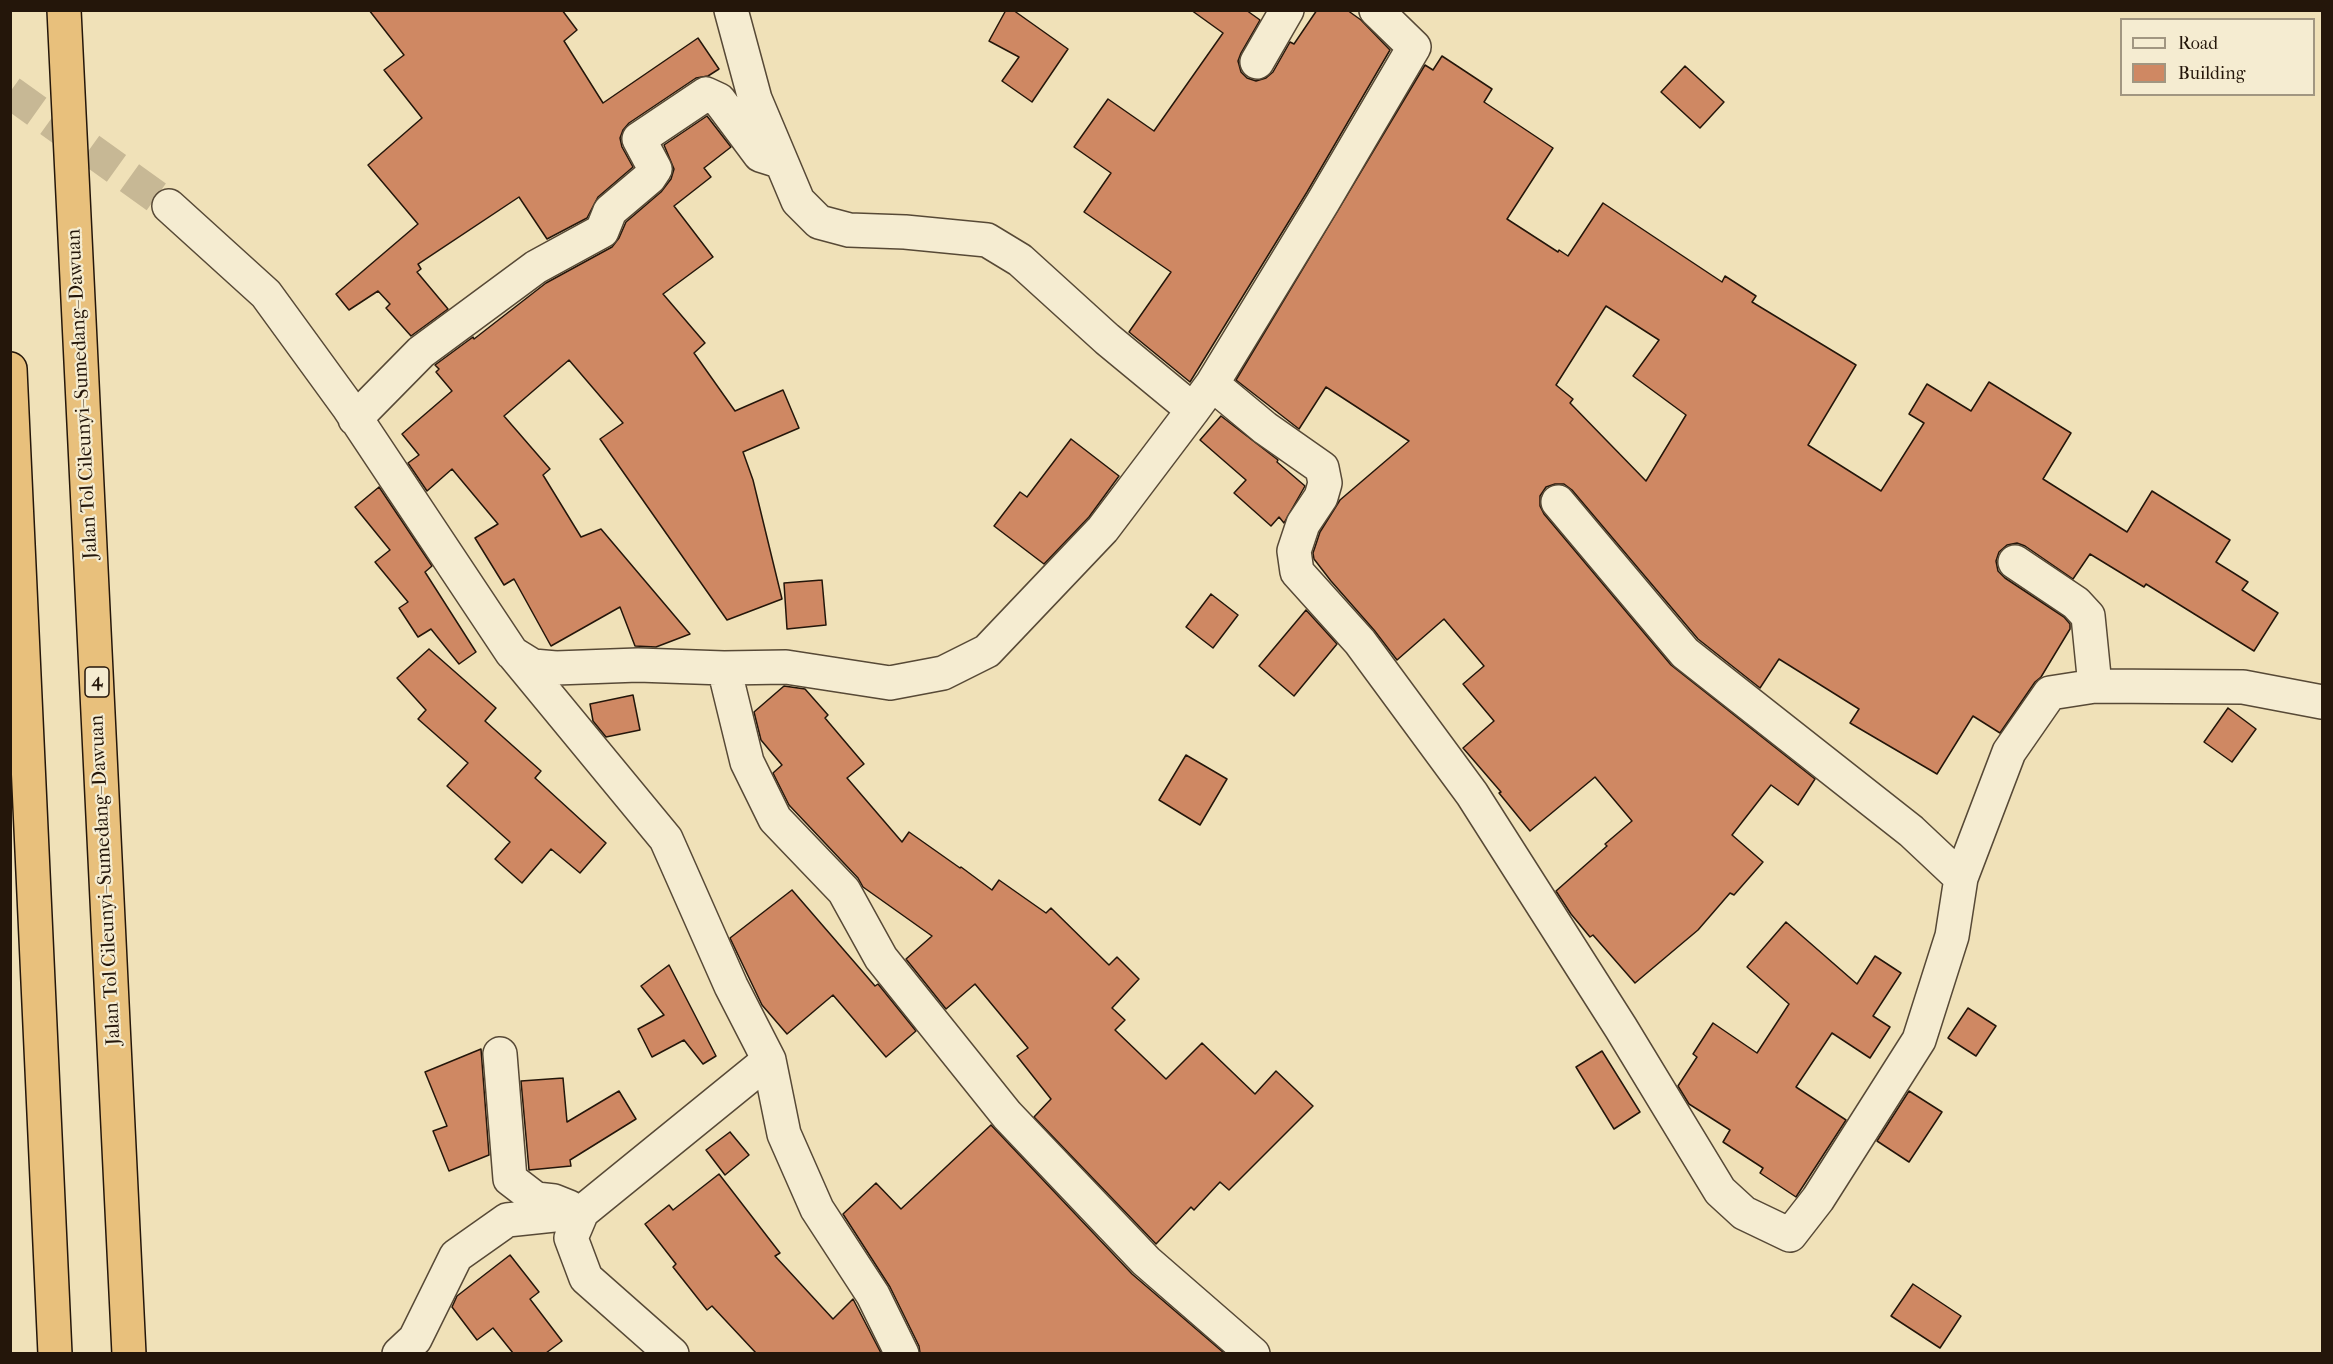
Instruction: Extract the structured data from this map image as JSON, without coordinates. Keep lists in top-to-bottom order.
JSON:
{
  "streets": {
    "highway": ["Jalan Tol Cileunyi–Sumedang–Dawuan", "4"]
  },
  "legend": ["Road", "Building"]
}
